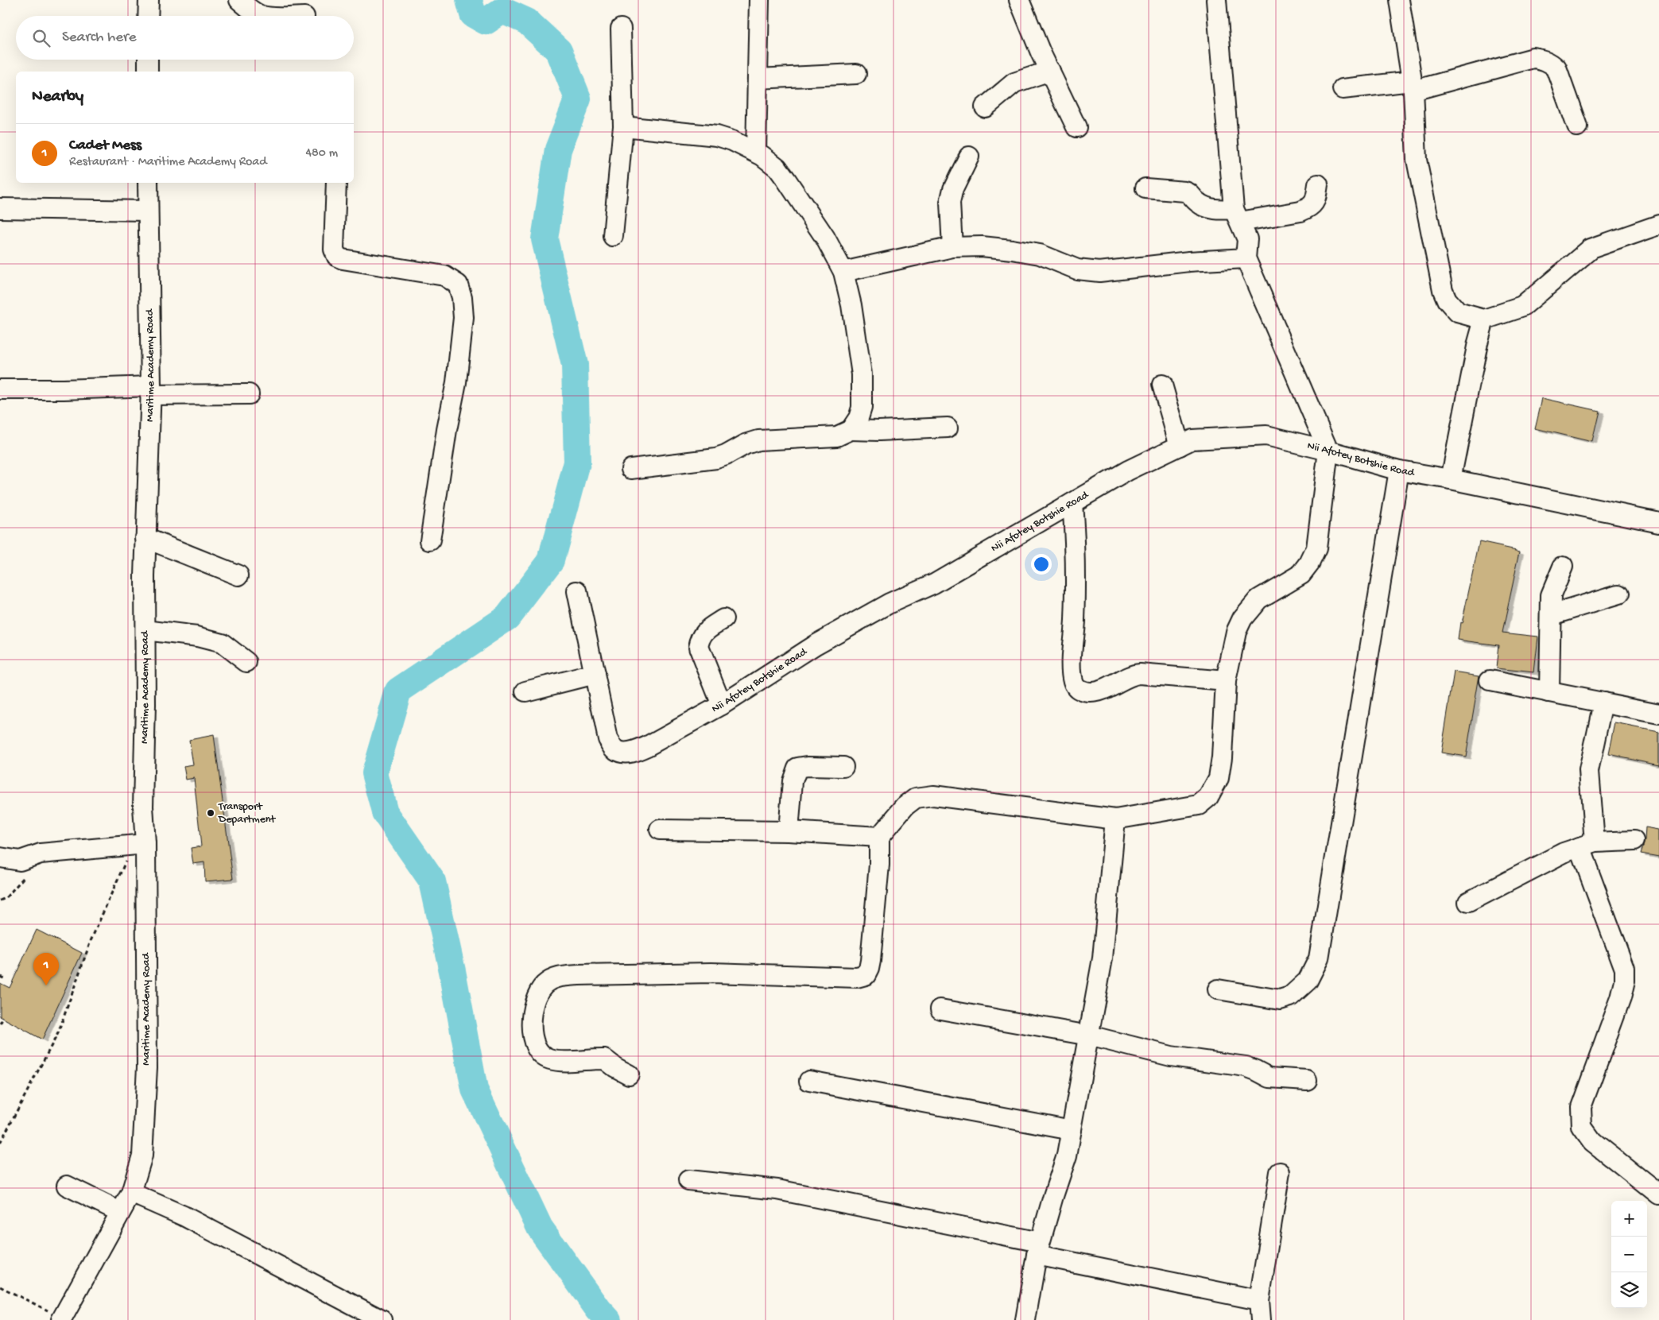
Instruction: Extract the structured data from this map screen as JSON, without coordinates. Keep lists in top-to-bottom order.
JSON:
{
  "streets": {
    "street": ["Maritime Academy Road", "Nii Afotey Botshie Road"]
  },
  "places": ["Transport Department"],
  "page": {
    "search": "Search here",
    "heading": "Nearby",
    "list": [
      {
        "mark": "1",
        "name": "Cadet Mess",
        "note": "Restaurant · Maritime Academy Road",
        "value": "480 m"
      }
    ],
    "pins": "1",
    "map_buttons": ["+", "−"]
  }
}
